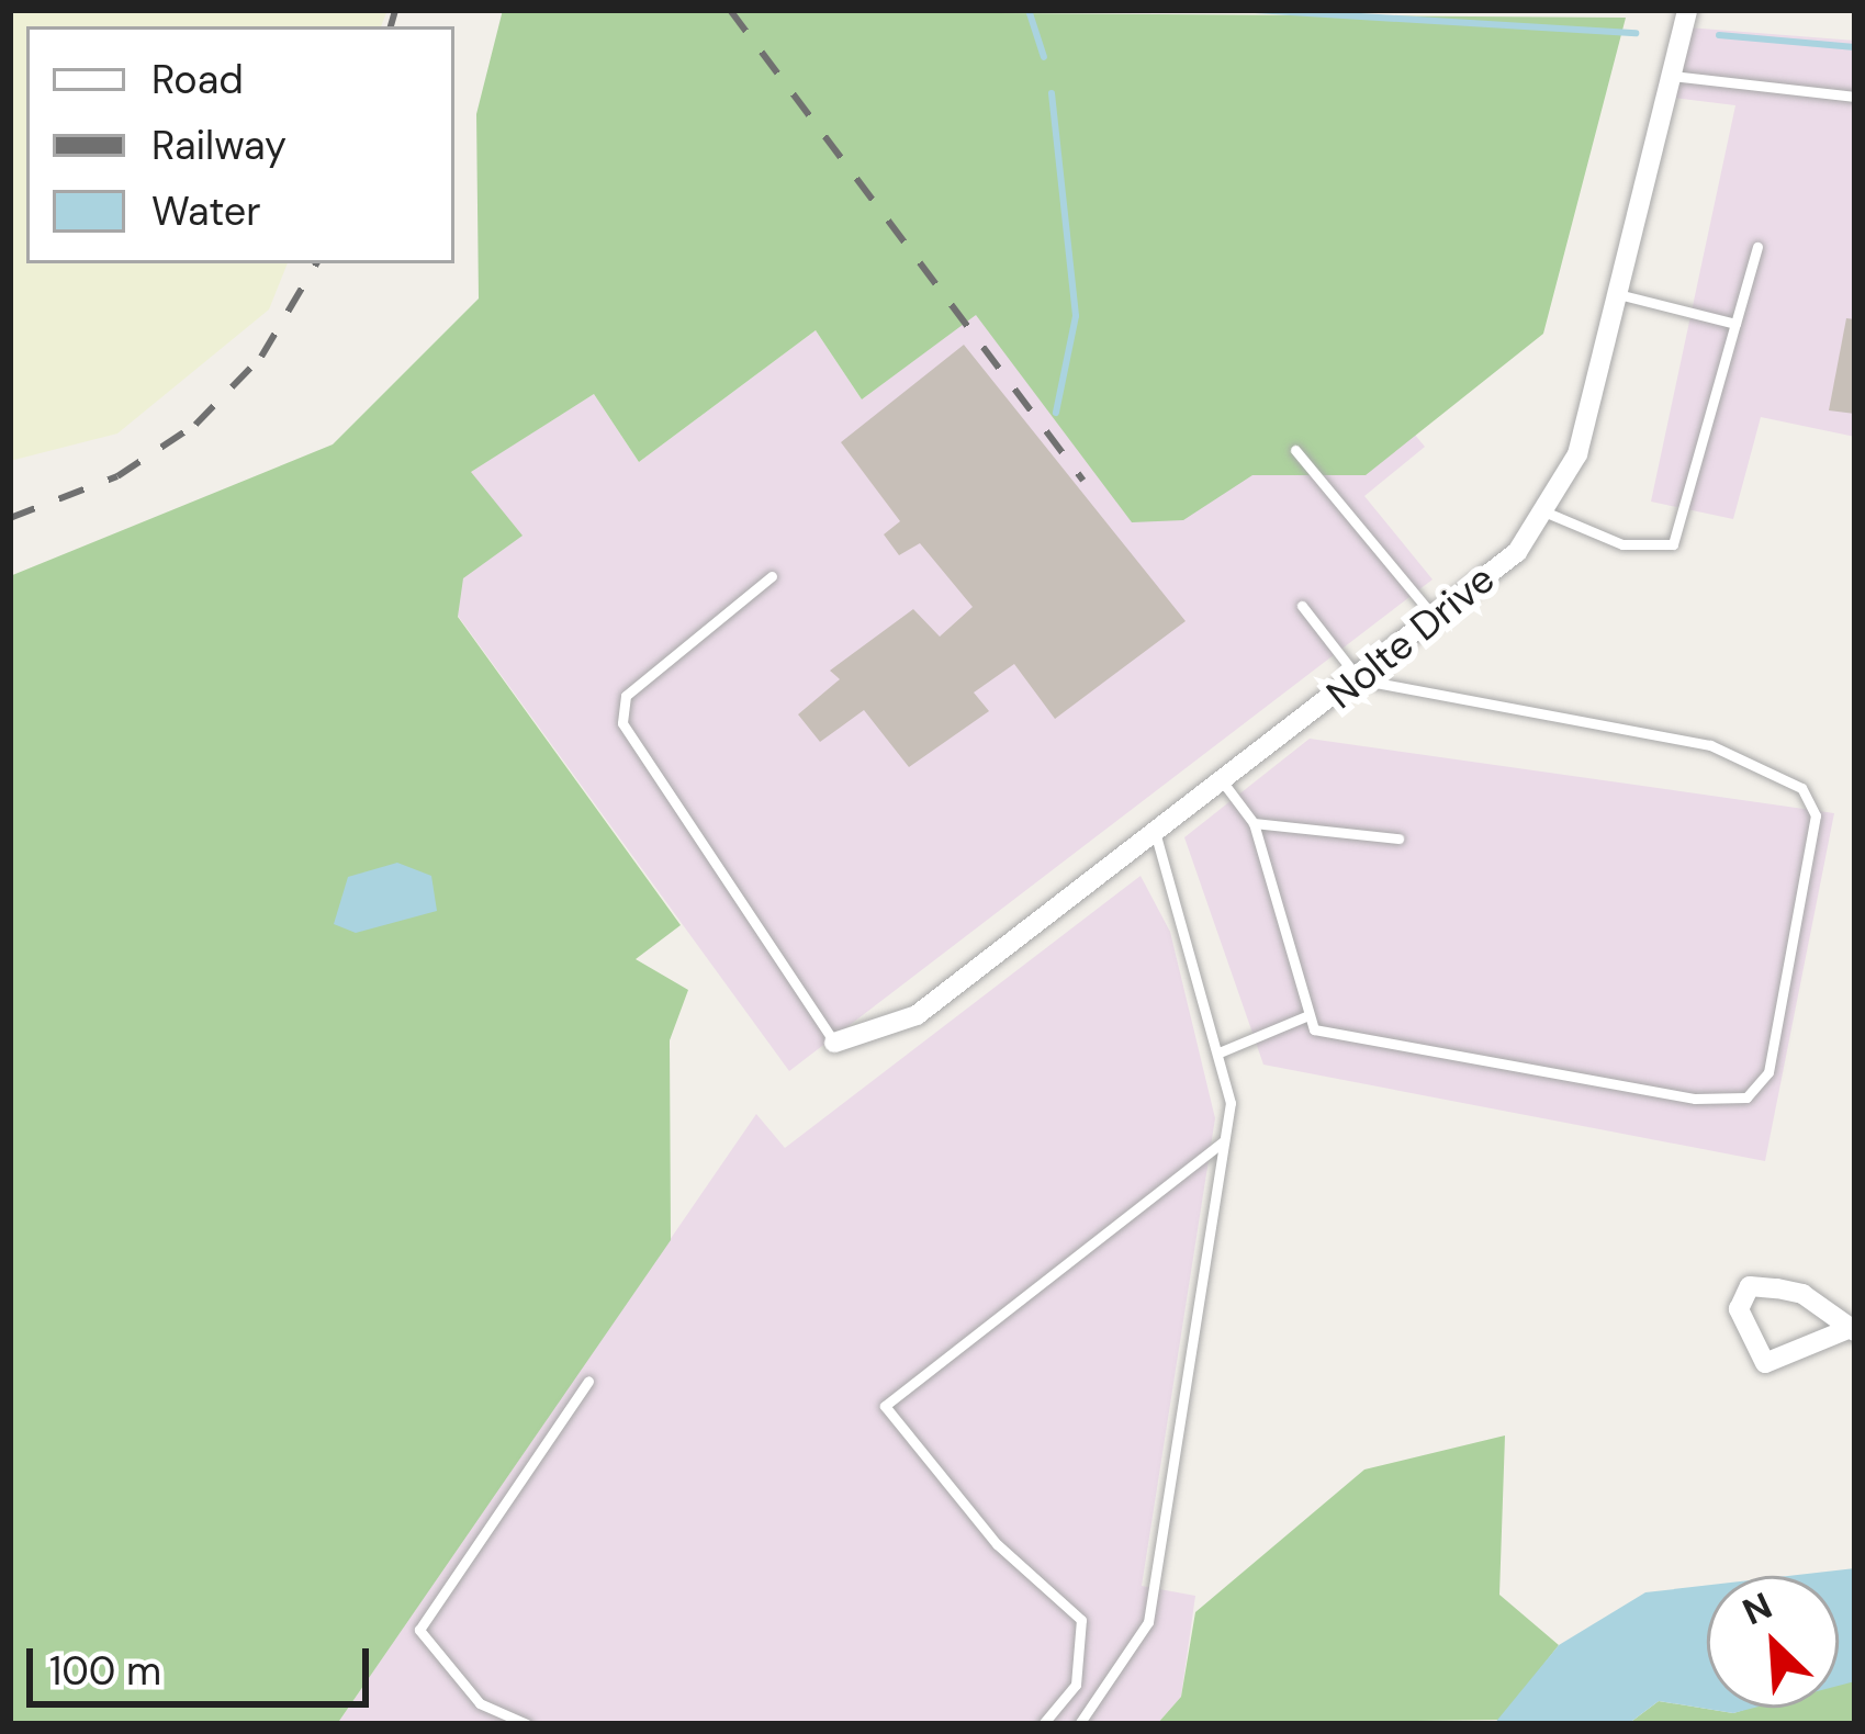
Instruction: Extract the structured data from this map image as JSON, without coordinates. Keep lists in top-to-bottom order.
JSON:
{
  "streets": {
    "street": ["Nolte Drive"]
  },
  "legend": ["Road", "Railway", "Water"],
  "scale_bar": "100 m",
  "north": "top left"
}
